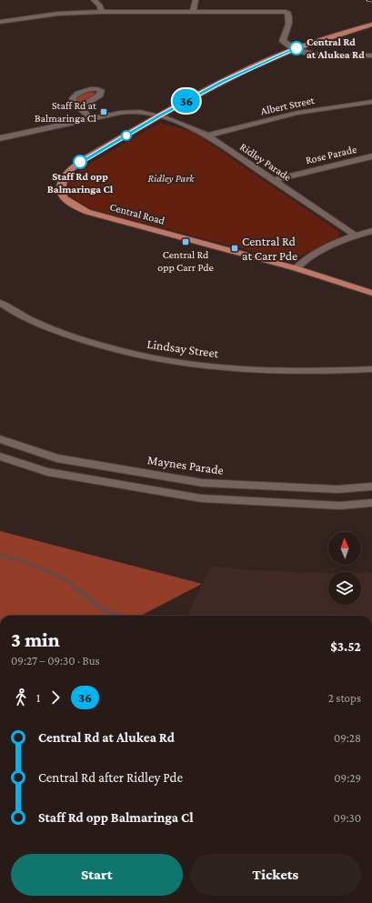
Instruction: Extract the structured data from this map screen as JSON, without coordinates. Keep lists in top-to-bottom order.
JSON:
{
  "streets": {
    "main road": ["Central Road"],
    "street": [
      "Albert Street",
      "Rose Parade",
      "Ridley Parade",
      "Lindsay Street",
      "Maynes Parade"
    ]
  },
  "crossings": [
    ["Albert Street", "Ridley Parade"],
    ["Rose Parade", "Ridley Parade"],
    ["Ridley Parade", "Central Road"]
  ],
  "parks": ["Ridley Park"],
  "places": {
    "other": ["Central Rd at Alukea Rd", "Staff Rd opp Balmaringa Cl"],
    "transit": ["Staff Rd at Balmaringa Cl", "Central Rd opp Carr Pde", "Central Rd at Carr Pde"]
  },
  "lines": ["bus line 36"],
  "north": "top",
  "page": {
    "on_map": "36",
    "heading": ["3 min", "09:27 – 09:30 · Bus", "$3.52"],
    "legs": ["1", "36", "2 stops"],
    "list": [
      {
        "name": "Central Rd at Alukea Rd",
        "value": "09:28"
      },
      {
        "name": "Central Rd after Ridley Pde",
        "value": "09:29"
      },
      {
        "name": "Staff Rd opp Balmaringa Cl",
        "value": "09:30"
      }
    ],
    "buttons": ["Start", "Tickets"]
  }
}
